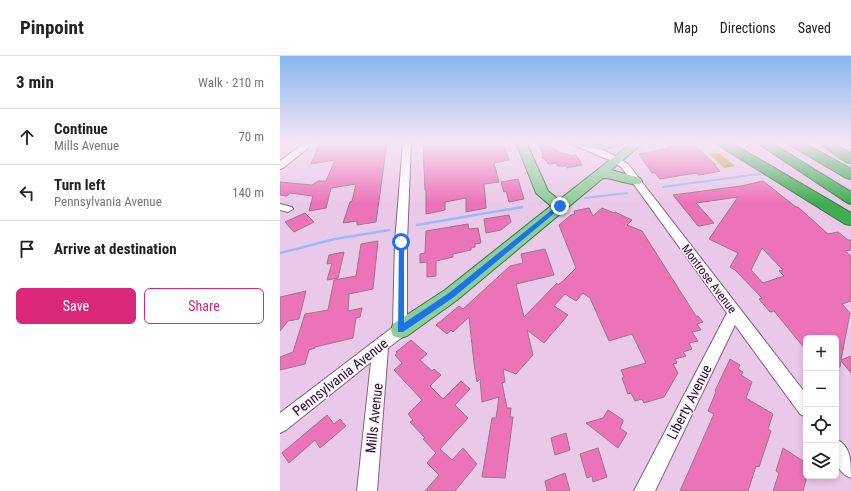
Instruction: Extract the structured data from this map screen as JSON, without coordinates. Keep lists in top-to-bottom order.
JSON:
{
  "streets": {
    "main road": ["Pennsylvania Avenue"],
    "street": ["Montrose Avenue", "Liberty Avenue", "Mills Avenue"]
  },
  "crossings": [
    ["Montrose Avenue", "Liberty Avenue"],
    ["Pennsylvania Avenue", "Mills Avenue"]
  ],
  "page": {
    "header": "Pinpoint",
    "nav": ["Map", "Directions", "Saved"],
    "heading": ["3 min", "Walk · 210 m"],
    "list": [
      ["Continue", "Mills Avenue", "70 m"],
      ["Turn left", "Pennsylvania Avenue", "140 m"],
      "Arrive at destination"
    ],
    "buttons": ["Save", "Share"],
    "map_buttons": ["+", "−"]
  }
}
